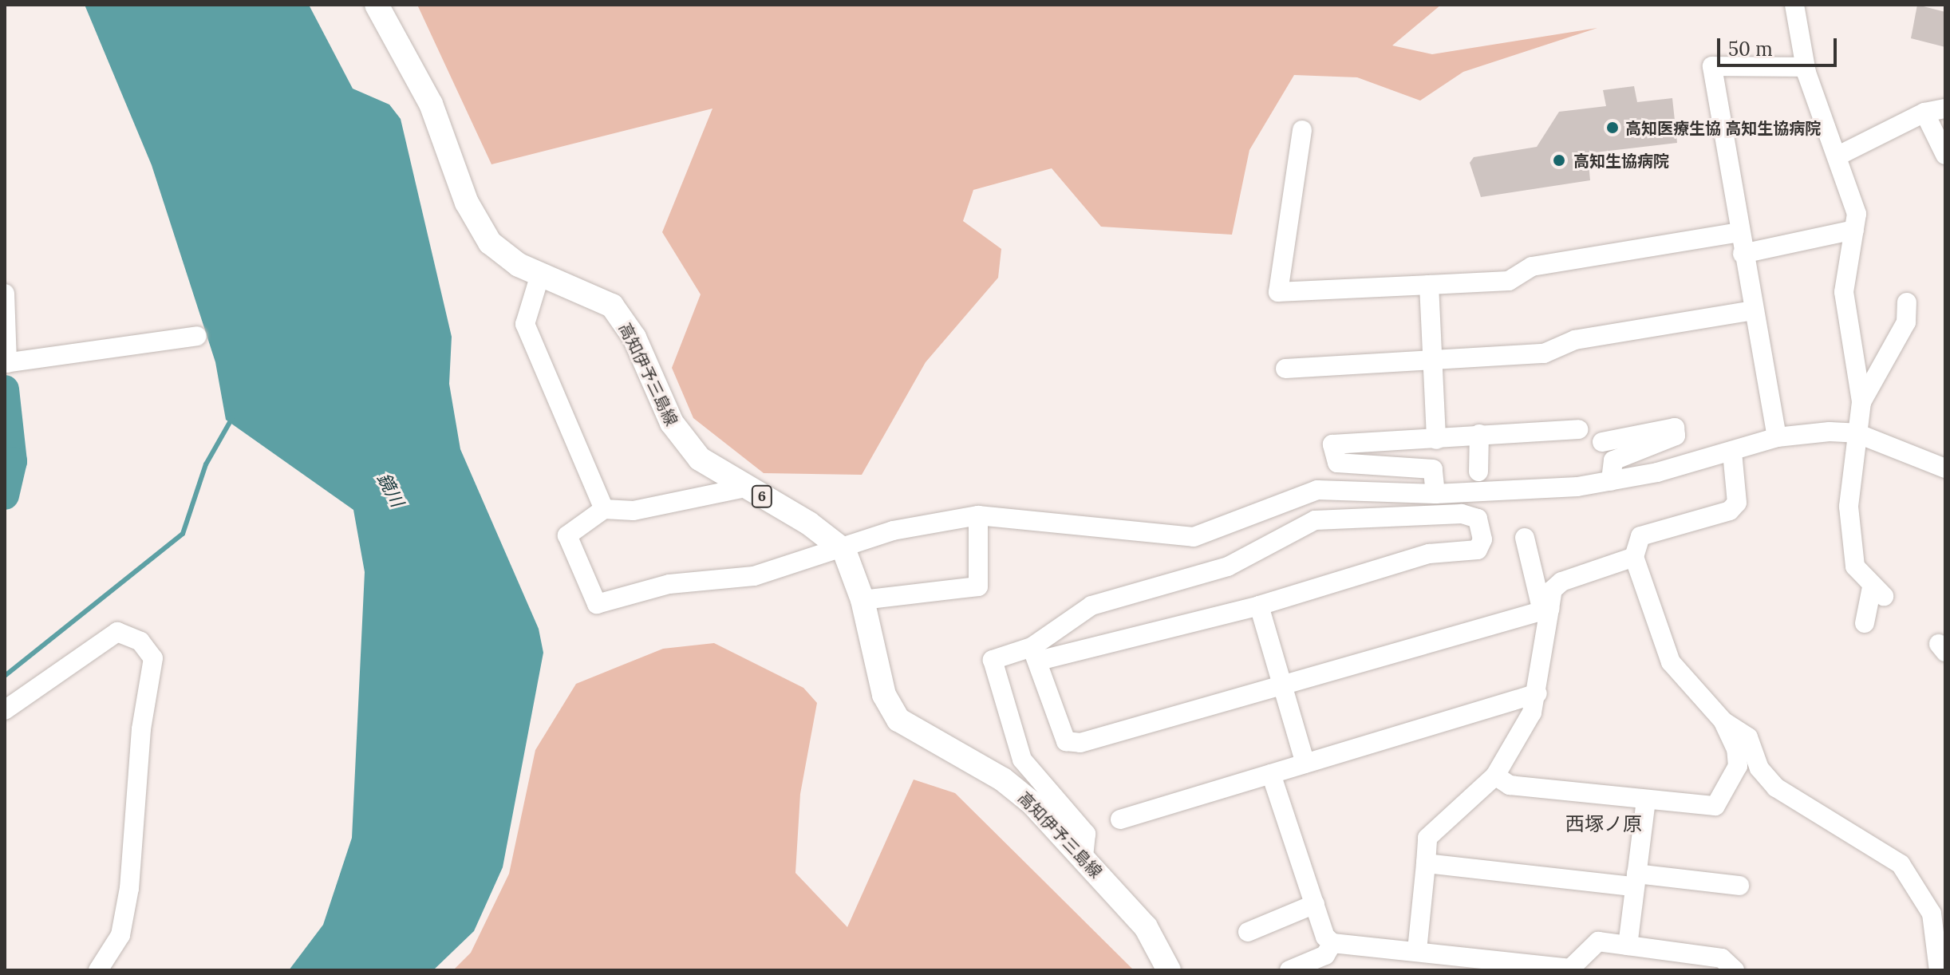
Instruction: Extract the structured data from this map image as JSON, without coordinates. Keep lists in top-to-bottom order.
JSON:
{
  "streets": {
    "main road": ["高知伊予三島線", "6"]
  },
  "districts": ["西塚ノ原"],
  "water": ["鏡川"],
  "places": ["高知医療生協 高知生協病院", "高知生協病院"],
  "scale_bar": "50 m"
}
